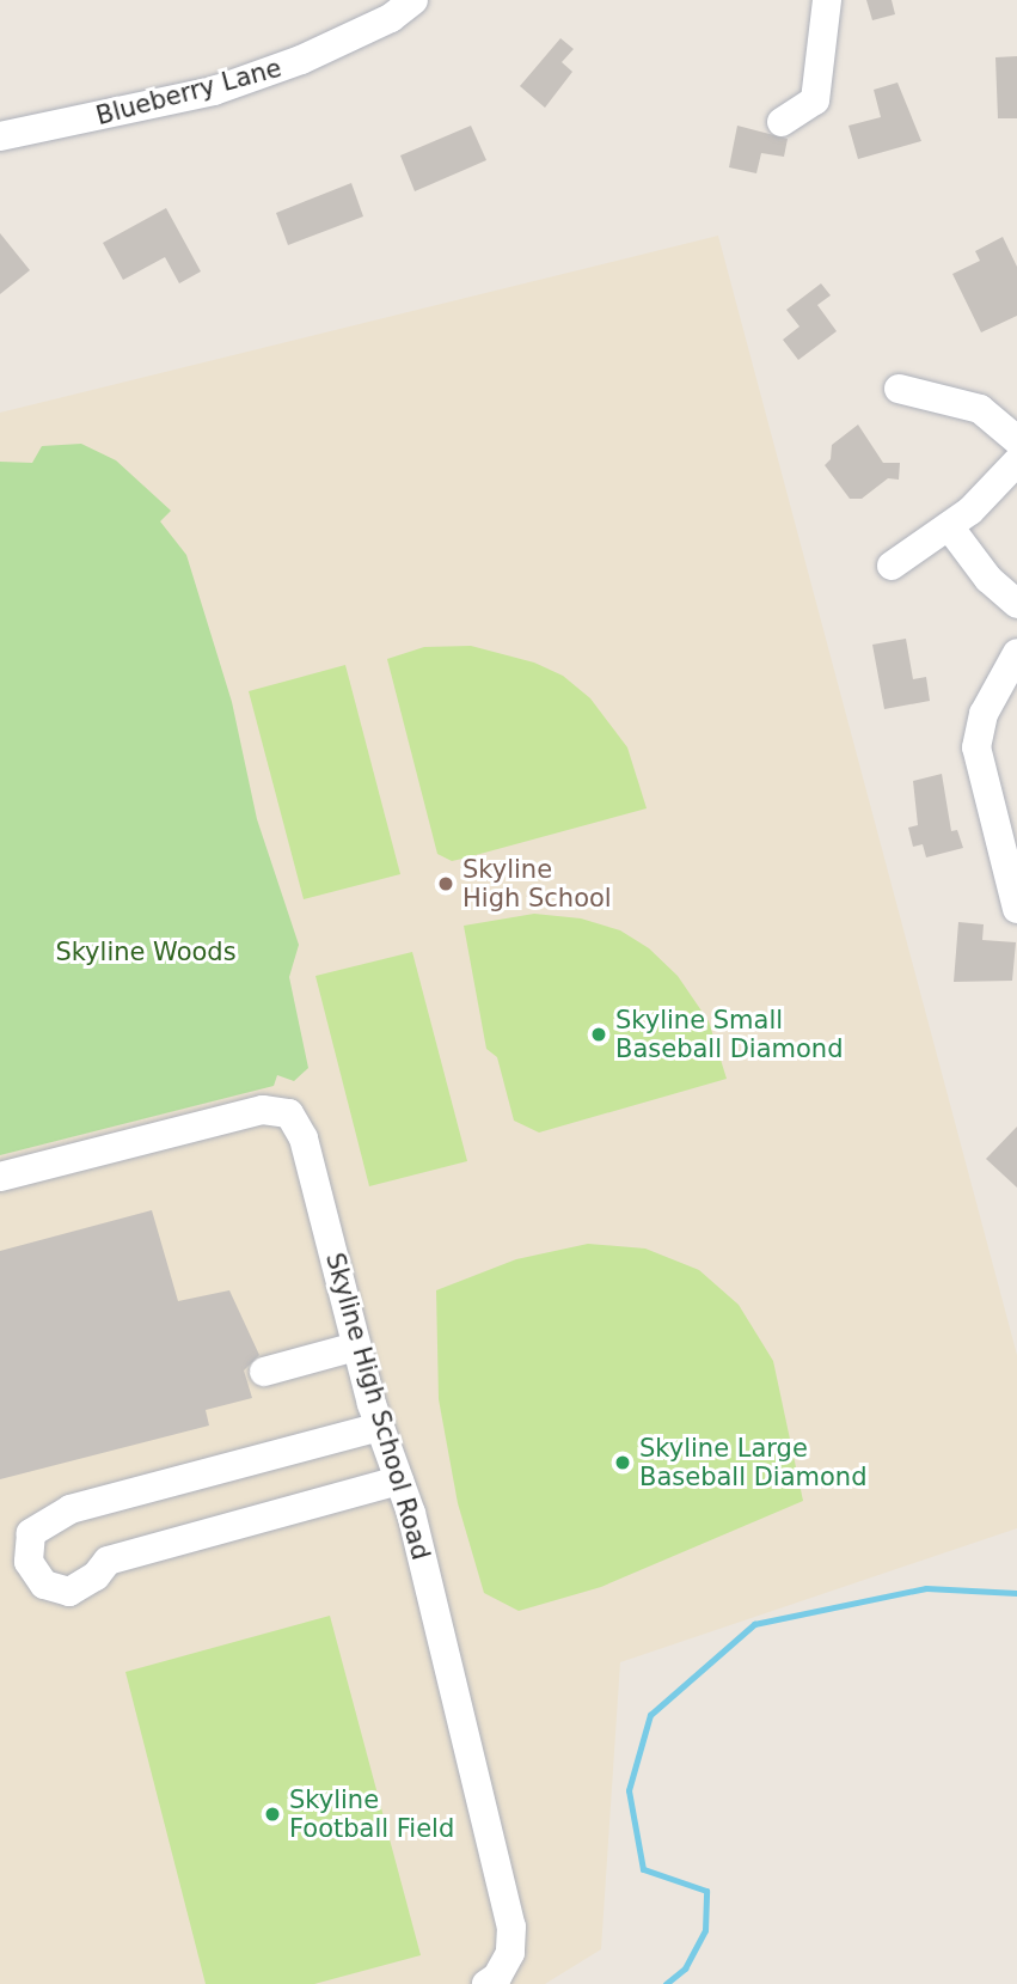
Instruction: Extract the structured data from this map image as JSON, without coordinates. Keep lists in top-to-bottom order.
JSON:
{
  "streets": {
    "street": ["Blueberry Lane", "Skyline High School Road"]
  },
  "parks": ["Skyline Woods"],
  "places": [
    "Skyline High School",
    "Skyline Small Baseball Diamond",
    "Skyline Large Baseball Diamond",
    "Skyline Football Field"
  ]
}
